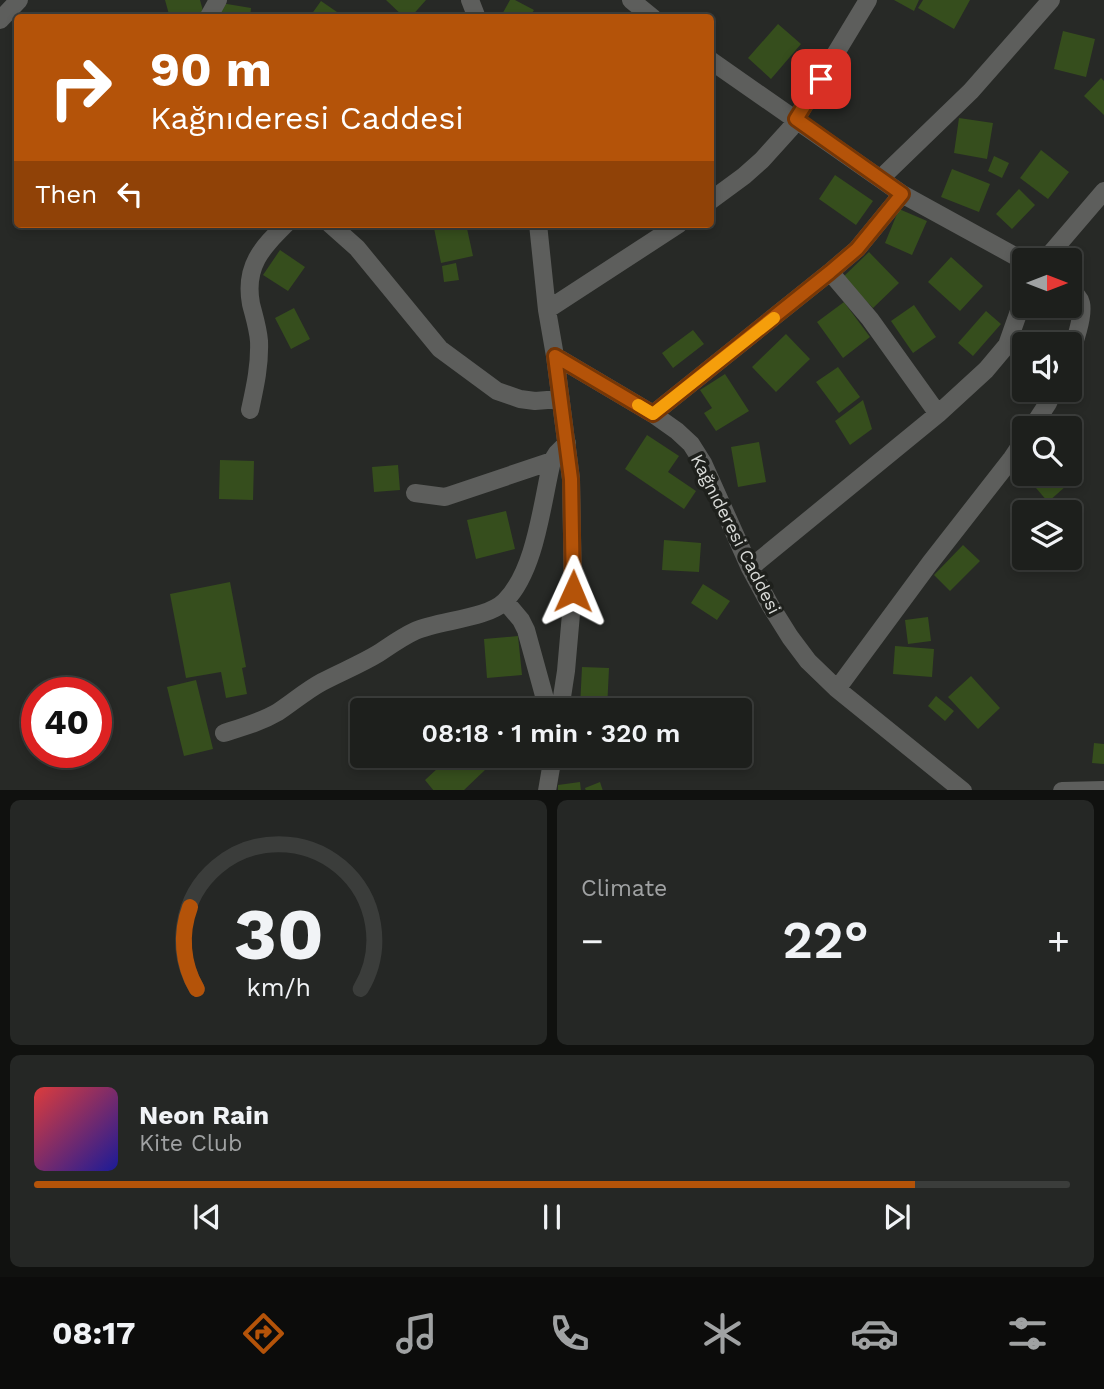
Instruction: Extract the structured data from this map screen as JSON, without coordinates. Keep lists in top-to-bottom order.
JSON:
{
  "streets": {
    "street": ["Kağnıderesi Caddesi"]
  },
  "north": "right",
  "page": {
    "turn": ["90 m", "Kağnıderesi Caddesi"],
    "then": "Then",
    "limit": "40",
    "trip": "08:18 · 1 min · 320 m",
    "tile": "Climate",
    "heat": ["−", "22°", "+"],
    "song": ["Neon Rain", "Kite Club"],
    "tabs": "08:17",
    "gauge": ["30", "km/h"]
  }
}
